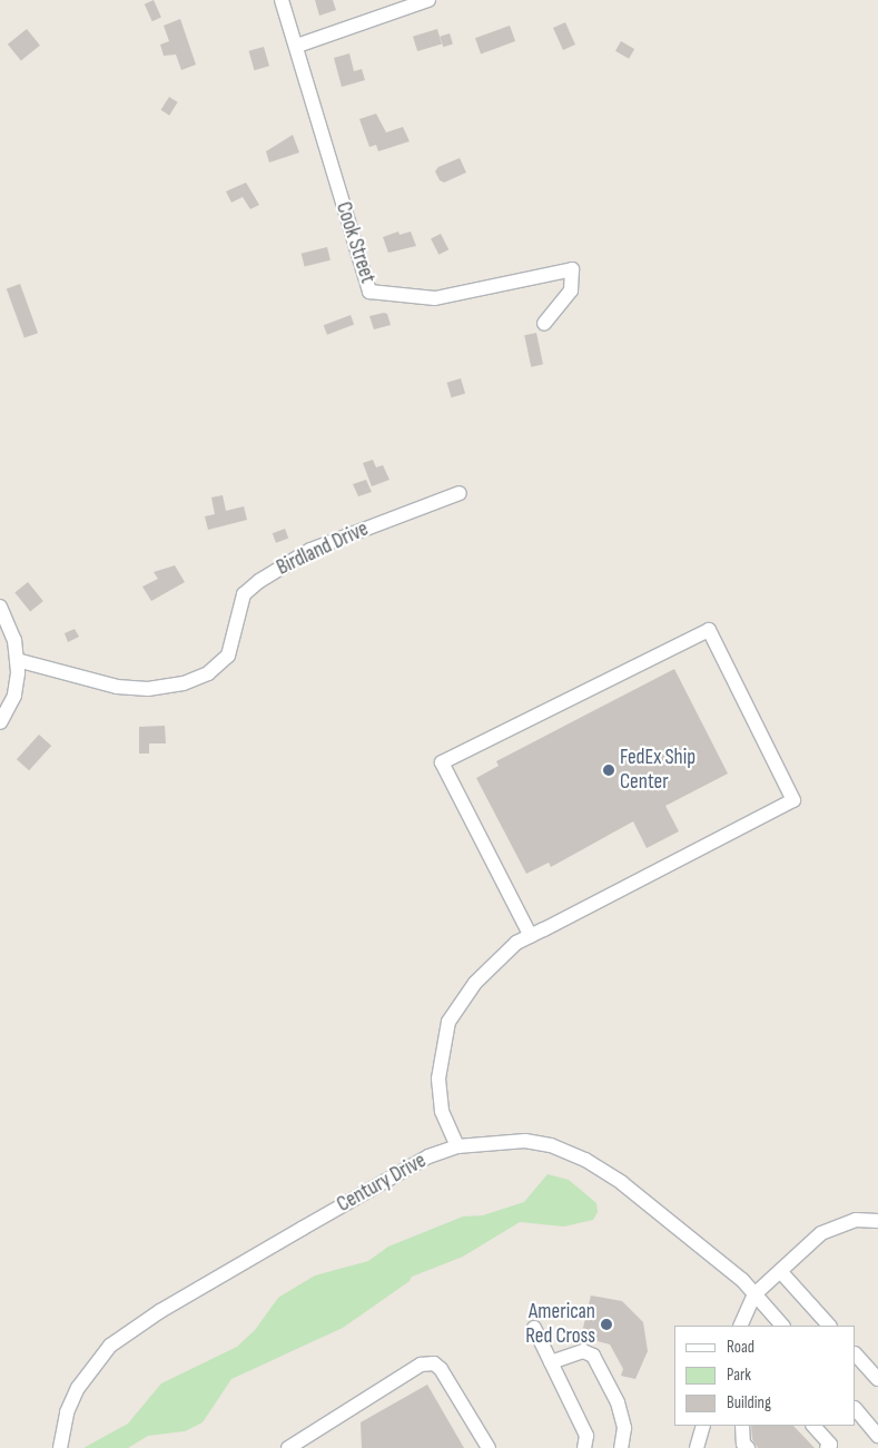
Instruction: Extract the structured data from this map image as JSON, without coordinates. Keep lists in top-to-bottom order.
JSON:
{
  "streets": {
    "street": ["Cook Street", "Birdland Drive", "Century Drive"]
  },
  "places": ["FedEx Ship Center", "American Red Cross"],
  "legend": ["Road", "Park", "Building"]
}
